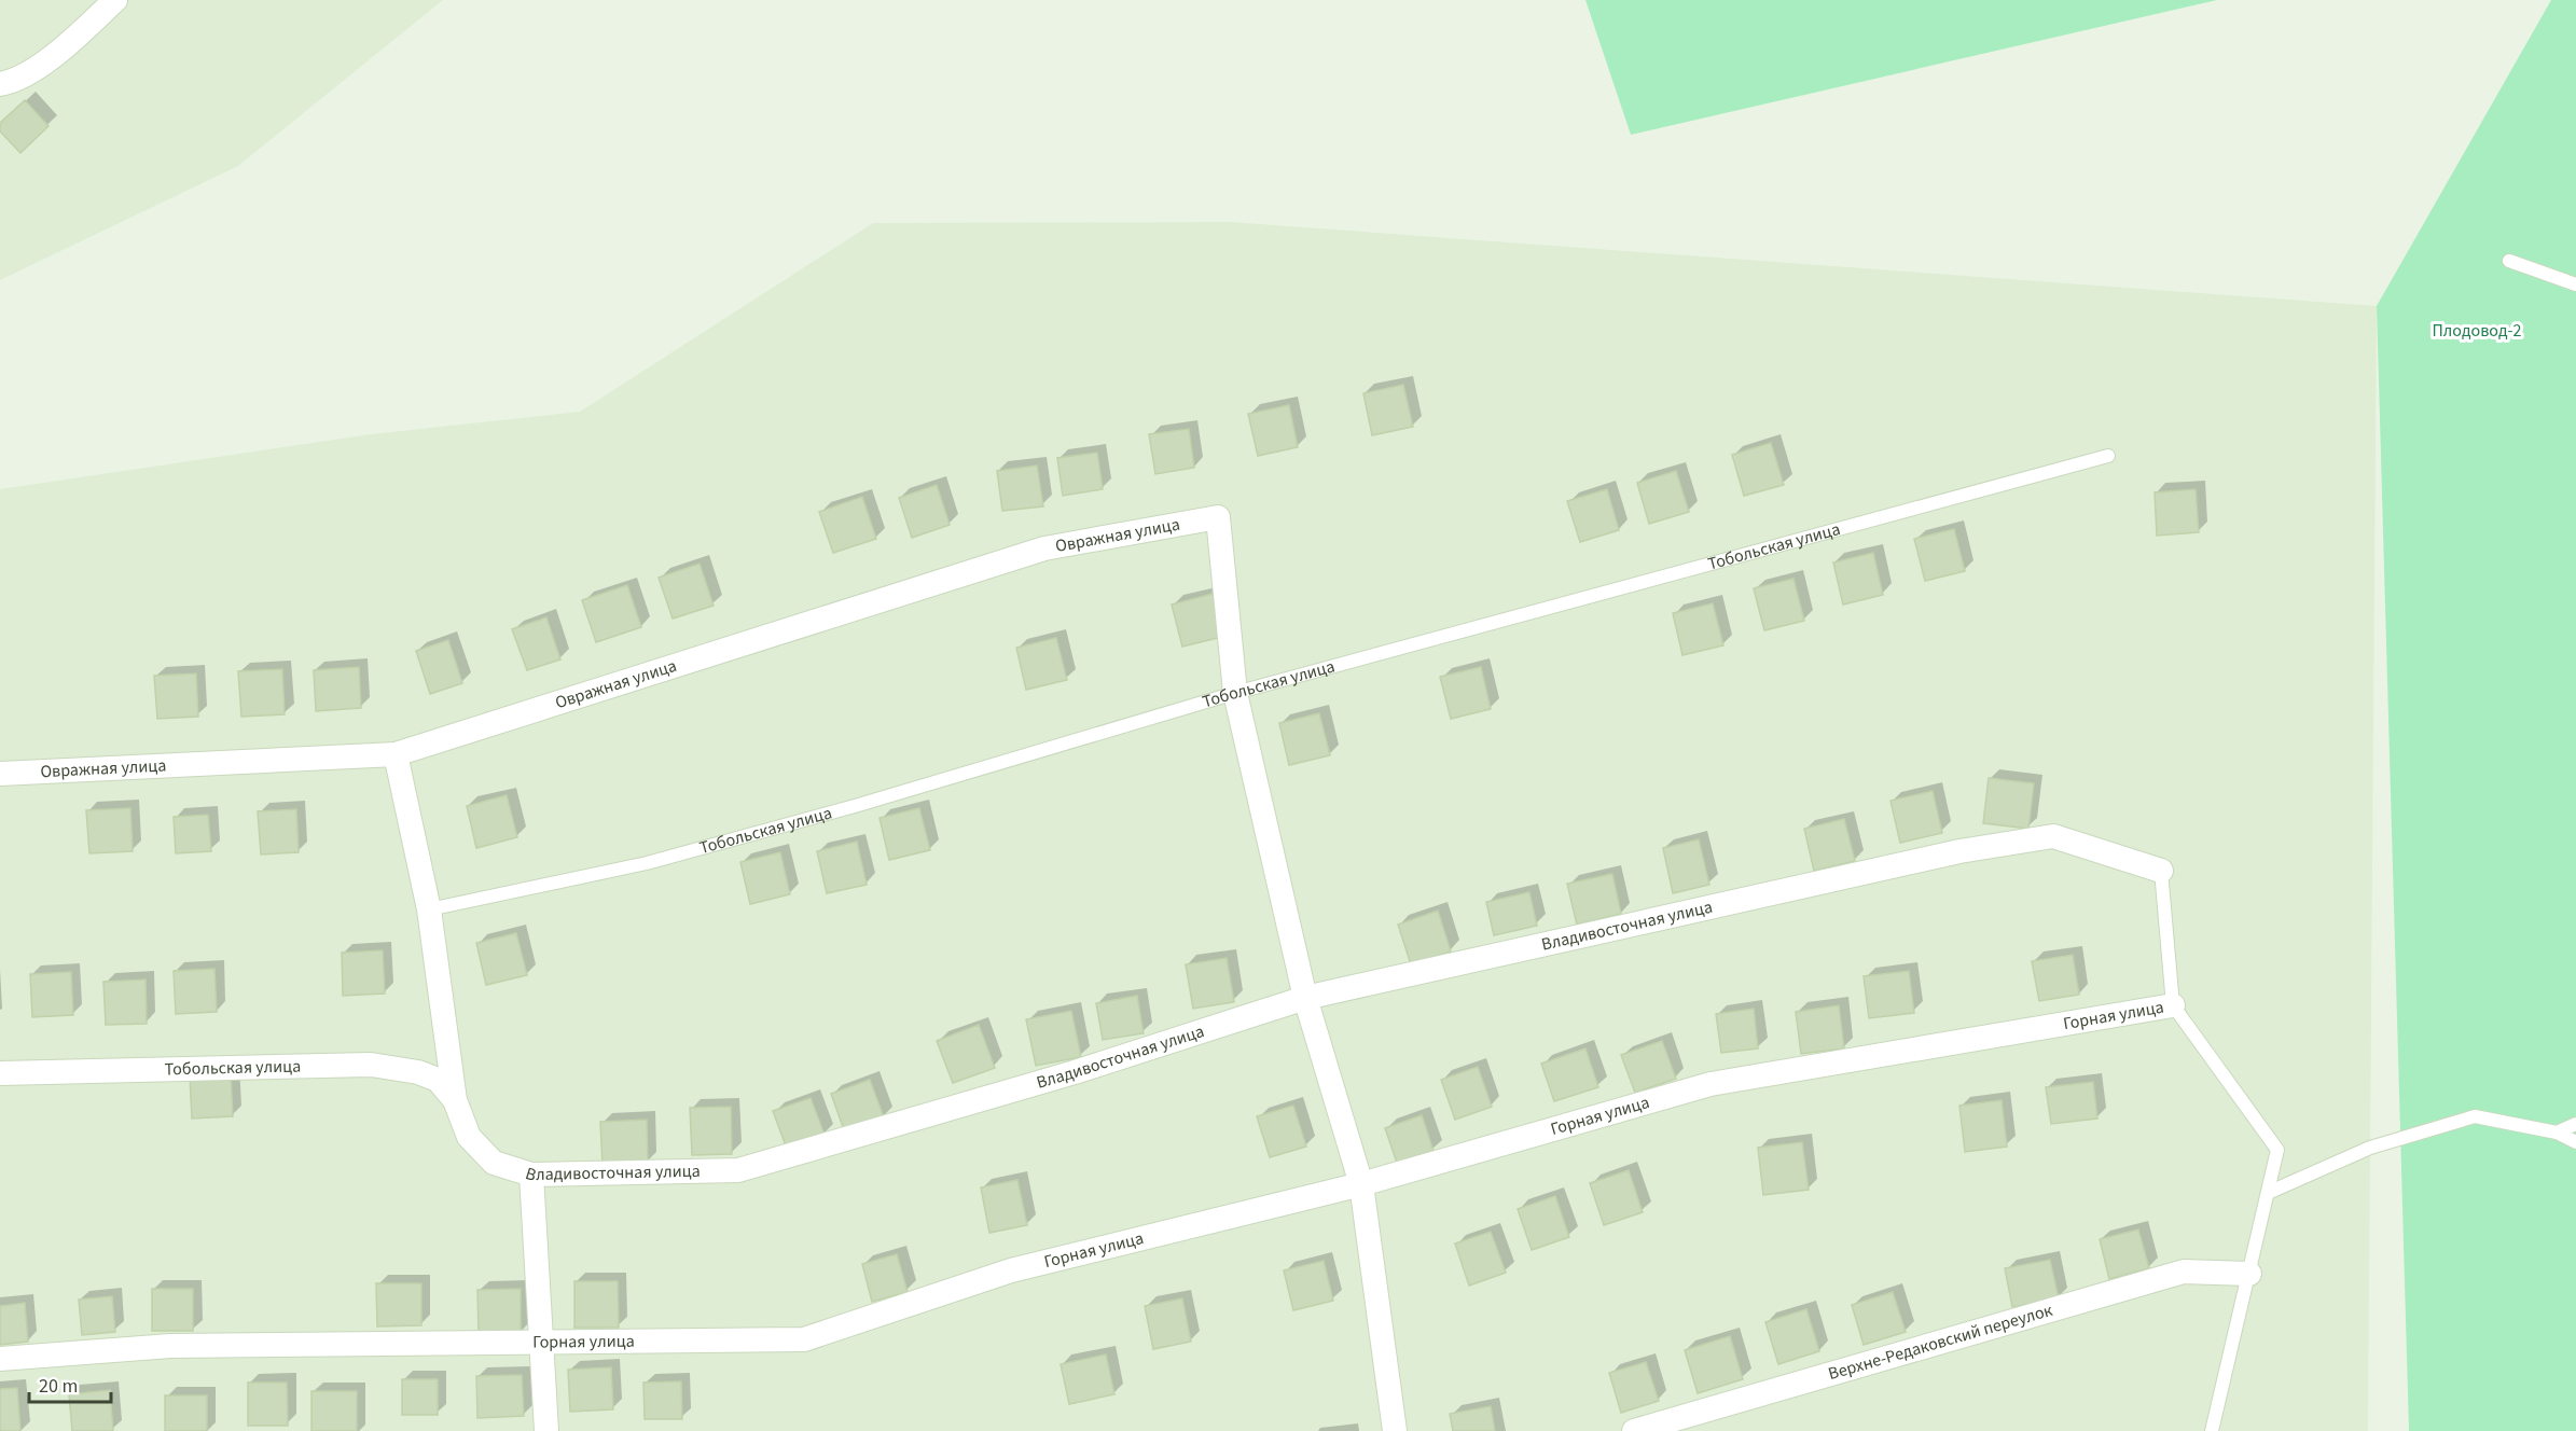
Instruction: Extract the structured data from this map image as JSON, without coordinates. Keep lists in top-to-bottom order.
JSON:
{
  "streets": {
    "street": [
      "Овражная улица",
      "Тобольская улица",
      "Владивосточная улица",
      "Горная улица",
      "Верхне-Редаковский переулок"
    ]
  },
  "crossings": [
    ["Овражная улица", "Тобольская улица"],
    ["Овражная улица", "Владивосточная улица"],
    ["Тобольская улица", "Владивосточная улица"]
  ],
  "parks": ["Плодовод-2"],
  "scale_bar": "20 m"
}
